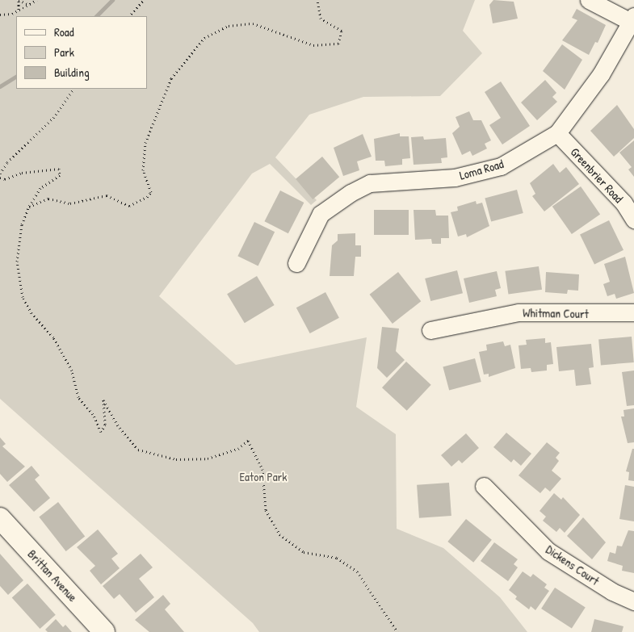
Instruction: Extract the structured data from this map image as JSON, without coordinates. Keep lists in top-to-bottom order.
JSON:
{
  "streets": {
    "main road": ["Brittan Avenue"],
    "street": [
      "Loma Road",
      "Greenbrier Road",
      "Whitman Court",
      "Dickens Court"
    ]
  },
  "crossings": [
    ["Loma Road", "Greenbrier Road"]
  ],
  "parks": ["Eaton Park"],
  "legend": ["Road", "Park", "Building"]
}
